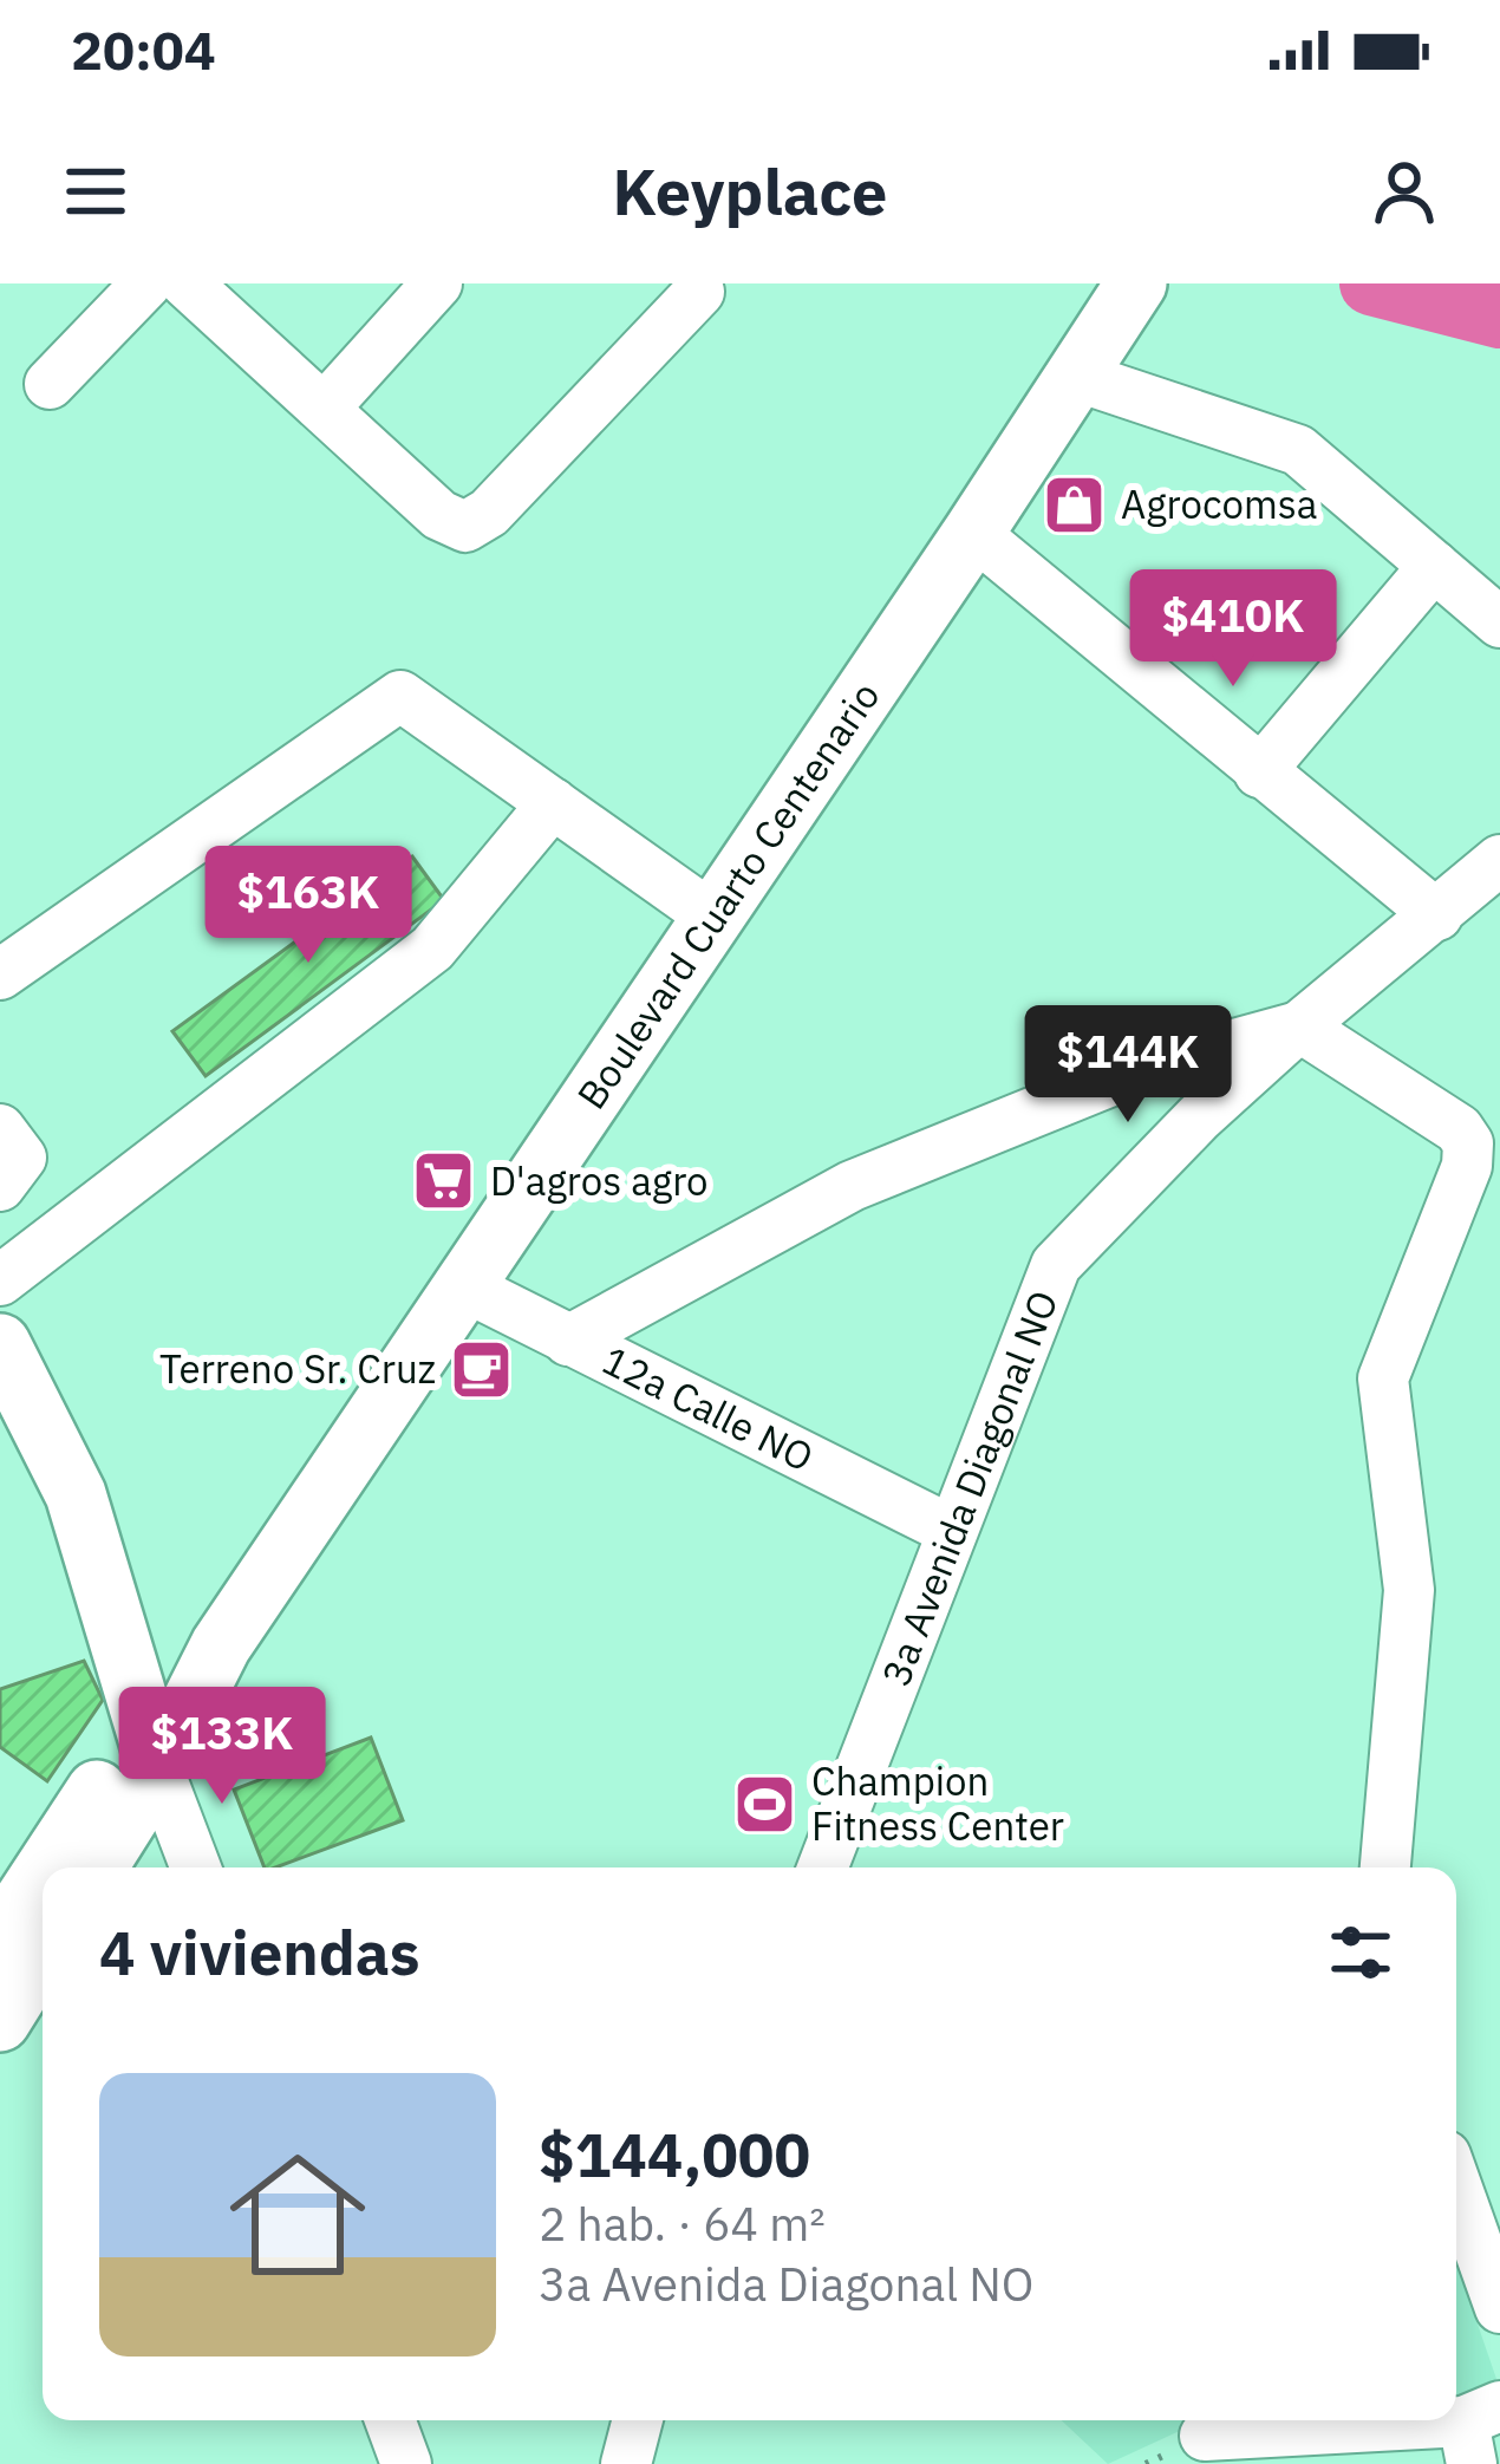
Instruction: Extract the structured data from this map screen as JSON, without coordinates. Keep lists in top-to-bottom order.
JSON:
{
  "streets": {
    "main road": ["Boulevard Cuarto Centenario"],
    "street": ["12a Calle NO", "3a Avenida Diagonal NO"]
  },
  "crossings": [
    ["Boulevard Cuarto Centenario", "12a Calle NO"],
    ["12a Calle NO", "3a Avenida Diagonal NO"]
  ],
  "places": {
    "shop": ["Agrocomsa"],
    "supermarket": ["D'agros agro"],
    "cafe": ["Terreno Sr. Cruz"],
    "sports": ["Champion Fitness Center"]
  },
  "page": {
    "status": "20:04",
    "header": "Keyplace",
    "price": [
      "$410K",
      "$163K",
      "$144K",
      "$133K"
    ],
    "heading": "4 viviendas",
    "list": [
      {
        "name": "$144,000",
        "note": "2 hab. · 64 m² · 3a Avenida Diagonal NO"
      }
    ]
  }
}
